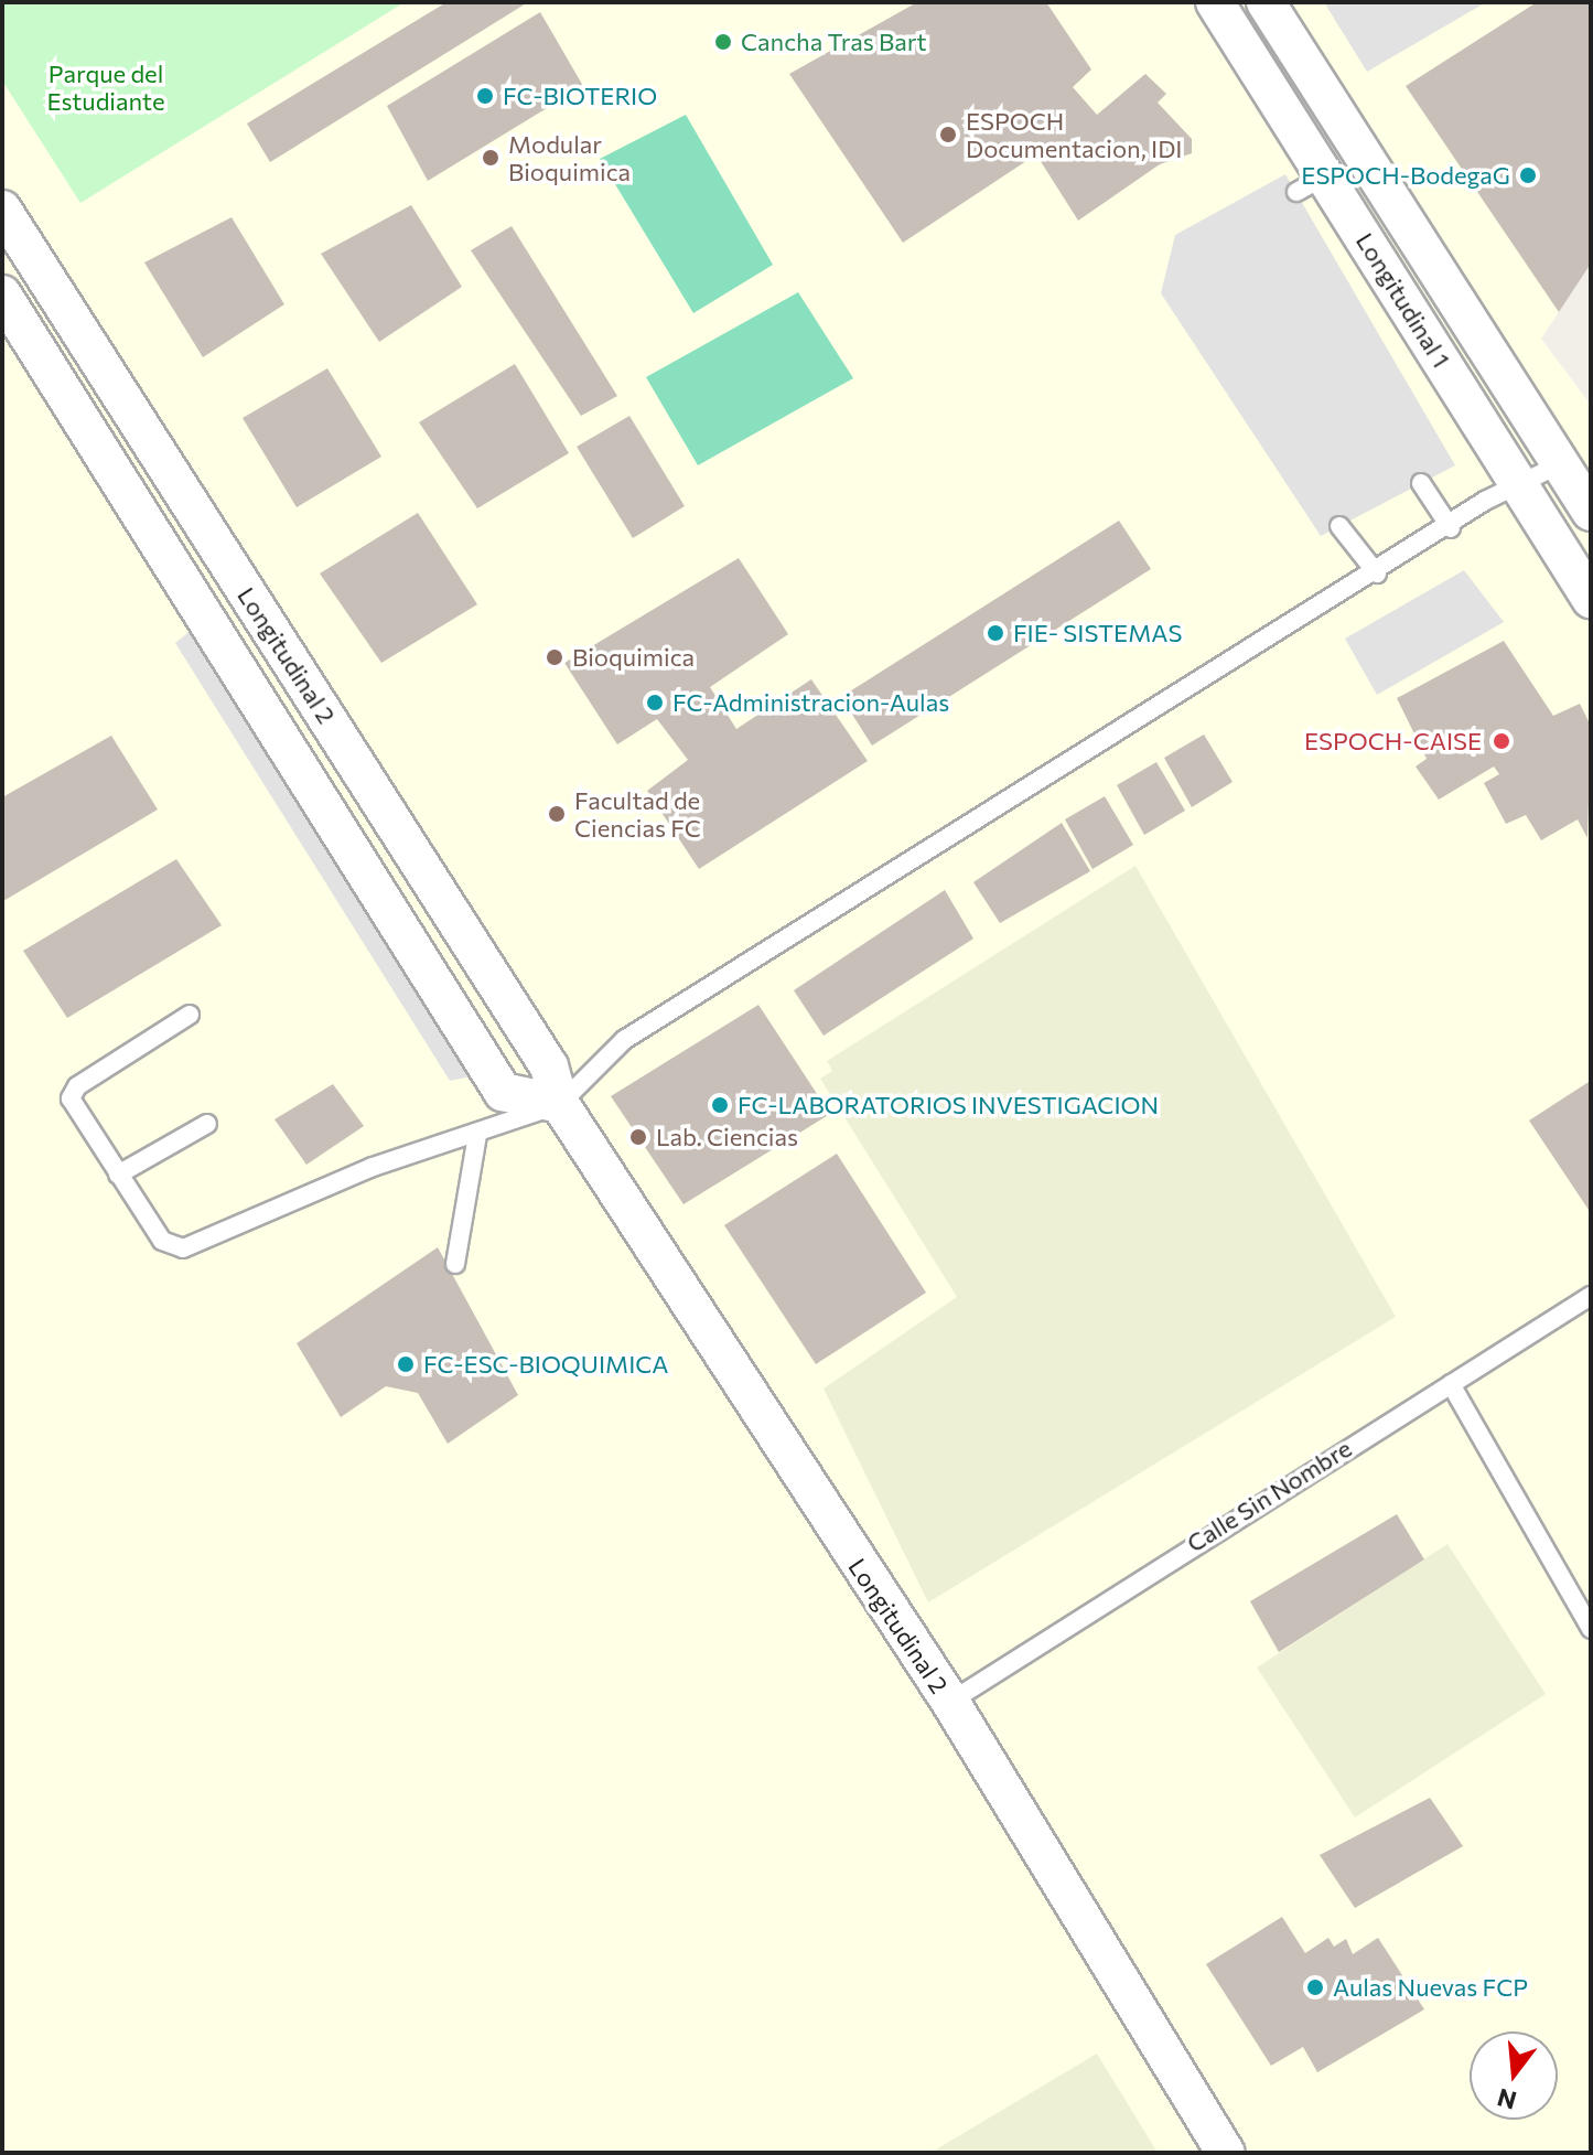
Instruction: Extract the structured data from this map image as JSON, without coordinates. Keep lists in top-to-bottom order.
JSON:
{
  "streets": {
    "street": ["Longitudinal 1", "Longitudinal 2"],
    "lane": ["Calle Sin Nombre"]
  },
  "crossings": [
    ["Longitudinal 2", "Calle Sin Nombre"]
  ],
  "parks": ["Parque del Estudiante"],
  "places": [
    "Cancha Tras Bart",
    "FC-BIOTERIO",
    "ESPOCH Documentacion, IDI",
    "Modular Bioquimica",
    "ESPOCH-BodegaG",
    "FIE- SISTEMAS",
    "Bioquimica",
    "FC-Administracion-Aulas",
    "ESPOCH-CAISE",
    "Facultad de Ciencias FC",
    "FC-LABORATORIOS INVESTIGACION",
    "Lab. Ciencias",
    "FC-ESC-BIOQUIMICA",
    "Aulas Nuevas FCP"
  ],
  "north": "bottom"
}
